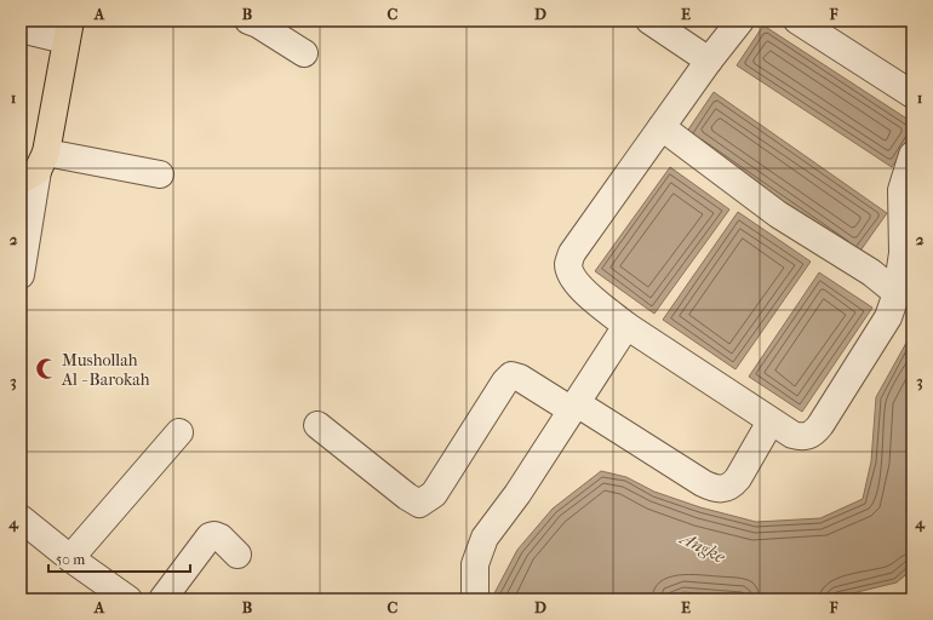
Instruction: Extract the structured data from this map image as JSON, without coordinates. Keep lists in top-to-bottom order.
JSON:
{
  "water": ["Angke"],
  "places": {
    "mosque": ["Mushollah Al - Barokah"]
  },
  "scale_bar": "50 m",
  "grid": {
    "columns": [
      "A",
      "B",
      "C",
      "D",
      "E",
      "F"
    ],
    "rows": [
      "1",
      "2",
      "3",
      "4"
    ]
  }
}
